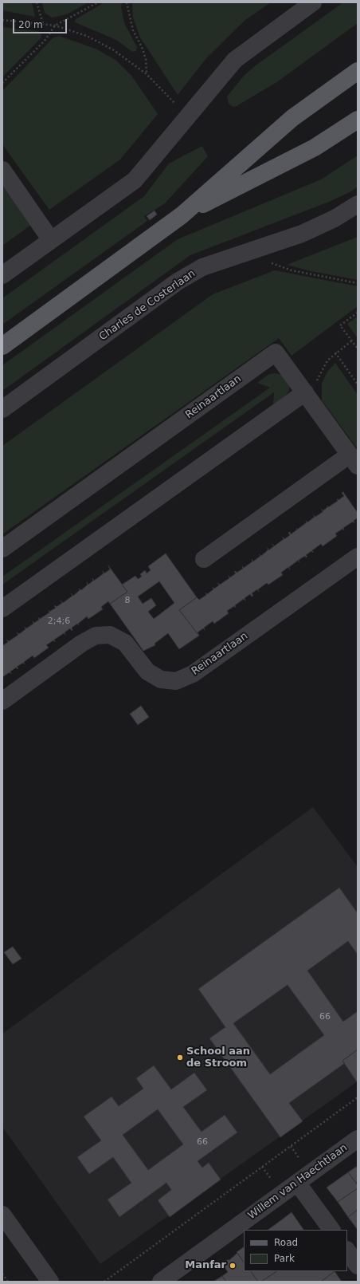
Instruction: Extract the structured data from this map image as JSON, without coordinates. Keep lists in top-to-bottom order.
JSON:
{
  "streets": {
    "street": ["Charles de Costerlaan", "Reinaartlaan", "Willem van Haechtlaan"]
  },
  "places": ["School aan de Stroom", "Manfar"],
  "house_numbers": [
    "8",
    "2;4;6",
    "66",
    "66"
  ],
  "legend": ["Road", "Park"],
  "scale_bar": "20 m"
}
